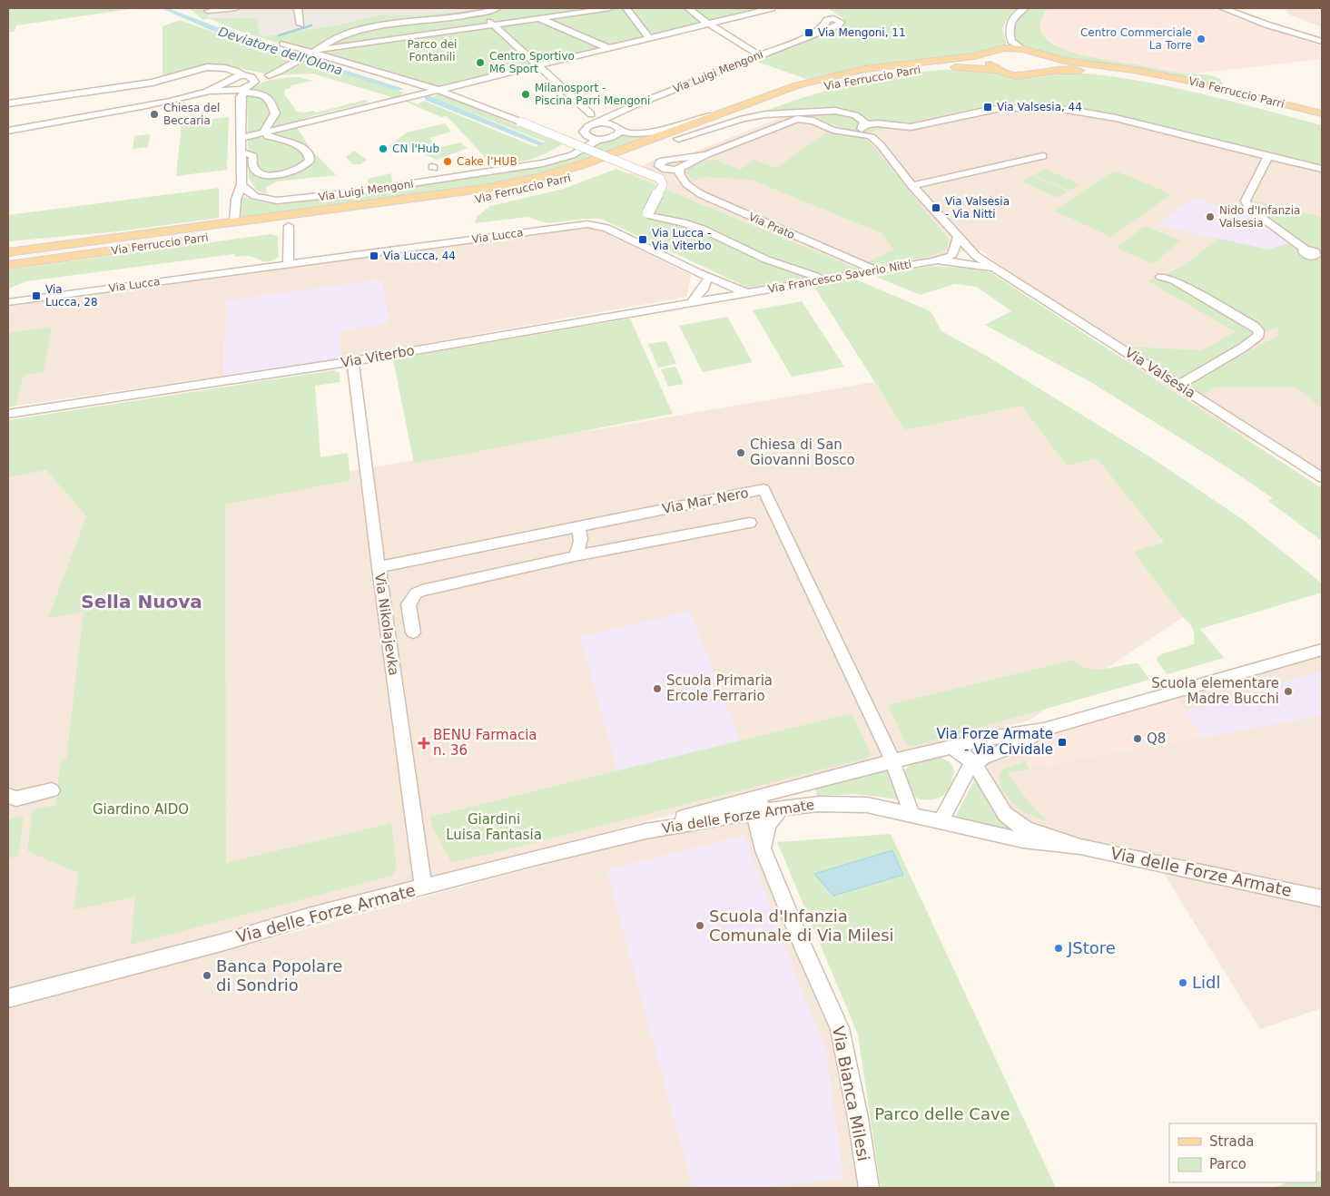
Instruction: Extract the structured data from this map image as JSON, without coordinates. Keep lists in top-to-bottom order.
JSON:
{
  "streets": {
    "main road": ["Via Ferruccio Parri"],
    "street": [
      "Via Luigi Mengoni",
      "Via Prato",
      "Via Lucca",
      "Via Francesco Saverio Nitti",
      "Via Viterbo",
      "Via Valsesia",
      "Via Mar Nero",
      "Via Nikolajevka",
      "Via delle Forze Armate",
      "Via Bianca Milesi"
    ]
  },
  "crossings": [
    ["Via Ferruccio Parri", "Via Valsesia"],
    ["Via Prato", "Via Francesco Saverio Nitti"],
    ["Via Prato", "Via Valsesia"],
    ["Via Lucca", "Via Francesco Saverio Nitti"],
    ["Via Lucca", "Via Viterbo"],
    ["Via Francesco Saverio Nitti", "Via Viterbo"],
    ["Via Francesco Saverio Nitti", "Via Valsesia"],
    ["Via Viterbo", "Via Nikolajevka"],
    ["Via Mar Nero", "Via Nikolajevka"],
    ["Via Mar Nero", "Via delle Forze Armate"],
    ["Via Nikolajevka", "Via delle Forze Armate"],
    ["Via delle Forze Armate", "Via Bianca Milesi"]
  ],
  "districts": ["Sella Nuova"],
  "water": ["Deviatore dell'Olona"],
  "parks": [
    "Parco dei Fontanili",
    "Giardino AIDO",
    "Giardini Luisa Fantasia",
    "Parco delle Cave"
  ],
  "places": {
    "transit": [
      "Via Mengoni, 11",
      "Via Valsesia, 44",
      "Via Valsesia - Via Nitti",
      "Via Lucca - Via Viterbo",
      "Via Lucca, 44",
      "Via Lucca, 28",
      "Via Forze Armate - Via Cividale"
    ],
    "other": [
      "Centro Commerciale La Torre",
      "Centro Sportivo M6 Sport",
      "Milanosport - Piscina Parri Mengoni",
      "Chiesa del Beccaria",
      "CN l'Hub",
      "Cake l’HUB",
      "Nido d'Infanzia Valsesia",
      "Chiesa di San Giovanni Bosco",
      "Scuola Primaria Ercole Ferrario",
      "Scuola elementare Madre Bucchi",
      "Q8",
      "Scuola d'Infanzia Comunale di Via Milesi",
      "JStore",
      "Banca Popolare di Sondrio",
      "Lidl"
    ],
    "health": ["BENU Farmacia n. 36"]
  },
  "legend": ["Strada", "Parco"]
}
